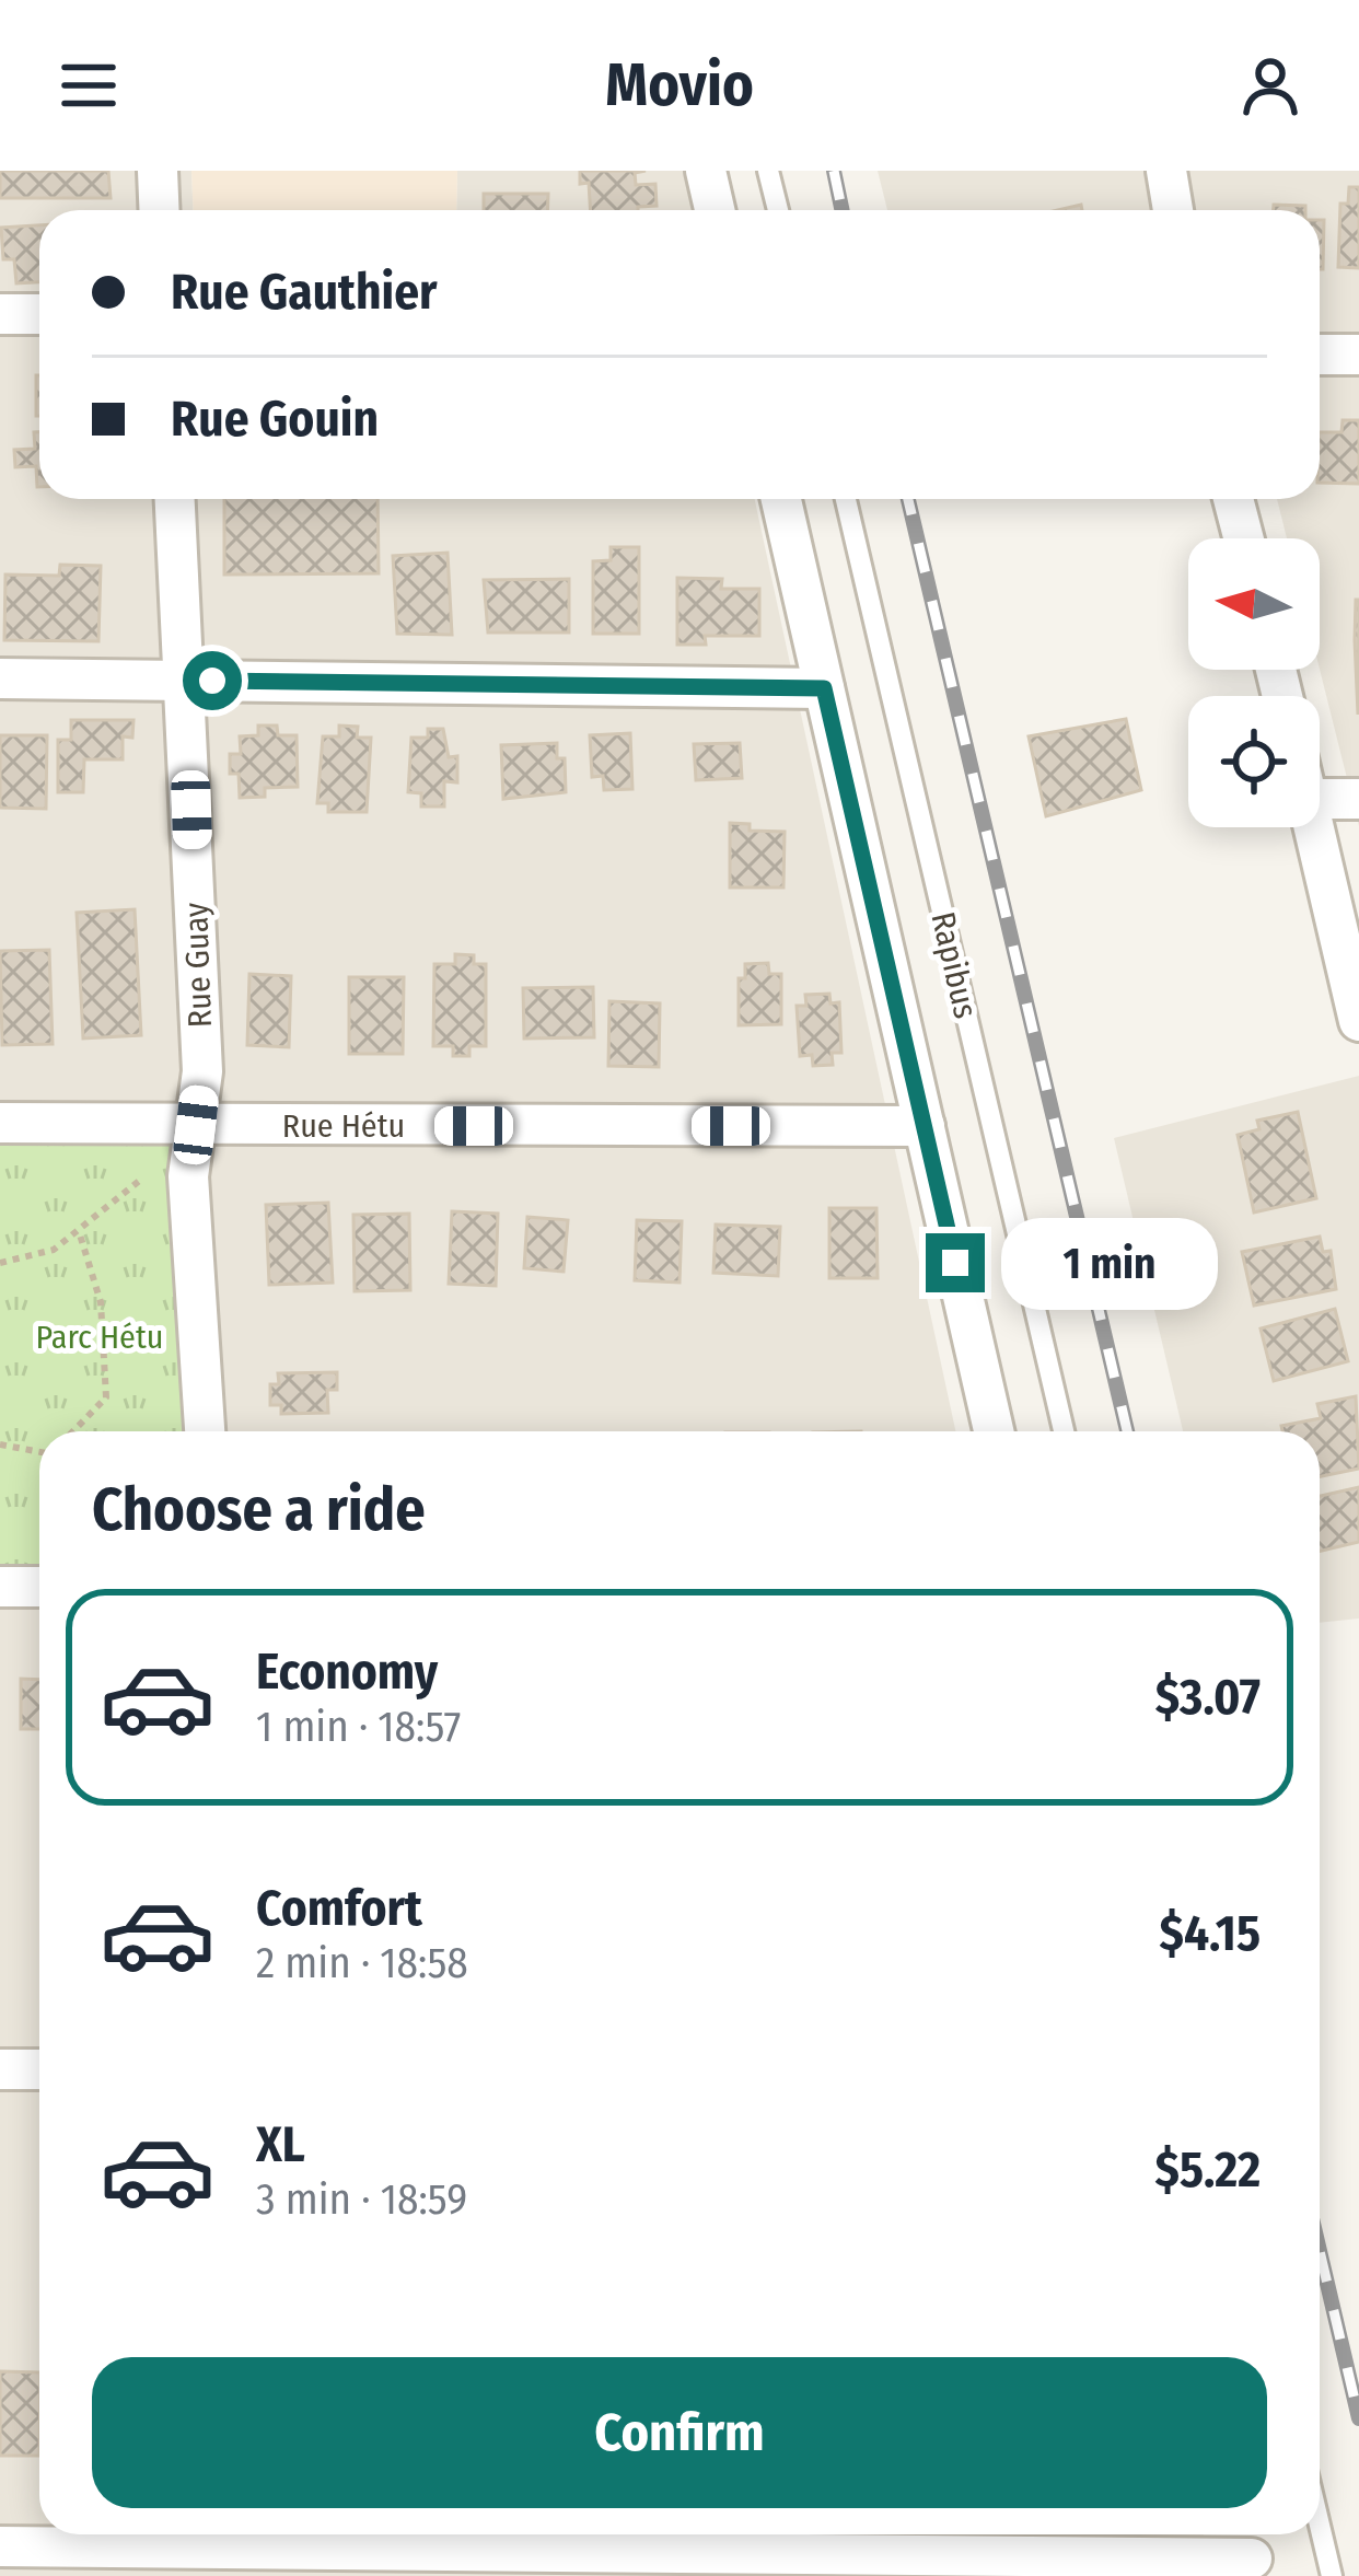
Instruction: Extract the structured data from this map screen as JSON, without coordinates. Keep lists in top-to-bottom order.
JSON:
{
  "streets": {
    "street": ["Rue Guay", "Rue Hétu"],
    "lane": ["Rapibus"]
  },
  "crossings": [
    ["Rue Guay", "Rue Hétu"]
  ],
  "parks": ["Parc Hétu"],
  "north": "left",
  "page": {
    "header": "Movio",
    "banner": ["Rue Gauthier", "Rue Gouin"],
    "bubble": "1 min",
    "heading": "Choose a ride",
    "list": [
      {
        "name": "Economy",
        "note": "1 min · 18:57",
        "value": "$3.07"
      },
      {
        "name": "Comfort",
        "note": "2 min · 18:58",
        "value": "$4.15"
      },
      {
        "name": "XL",
        "note": "3 min · 18:59",
        "value": "$5.22"
      }
    ],
    "buttons": "Confirm"
  }
}
